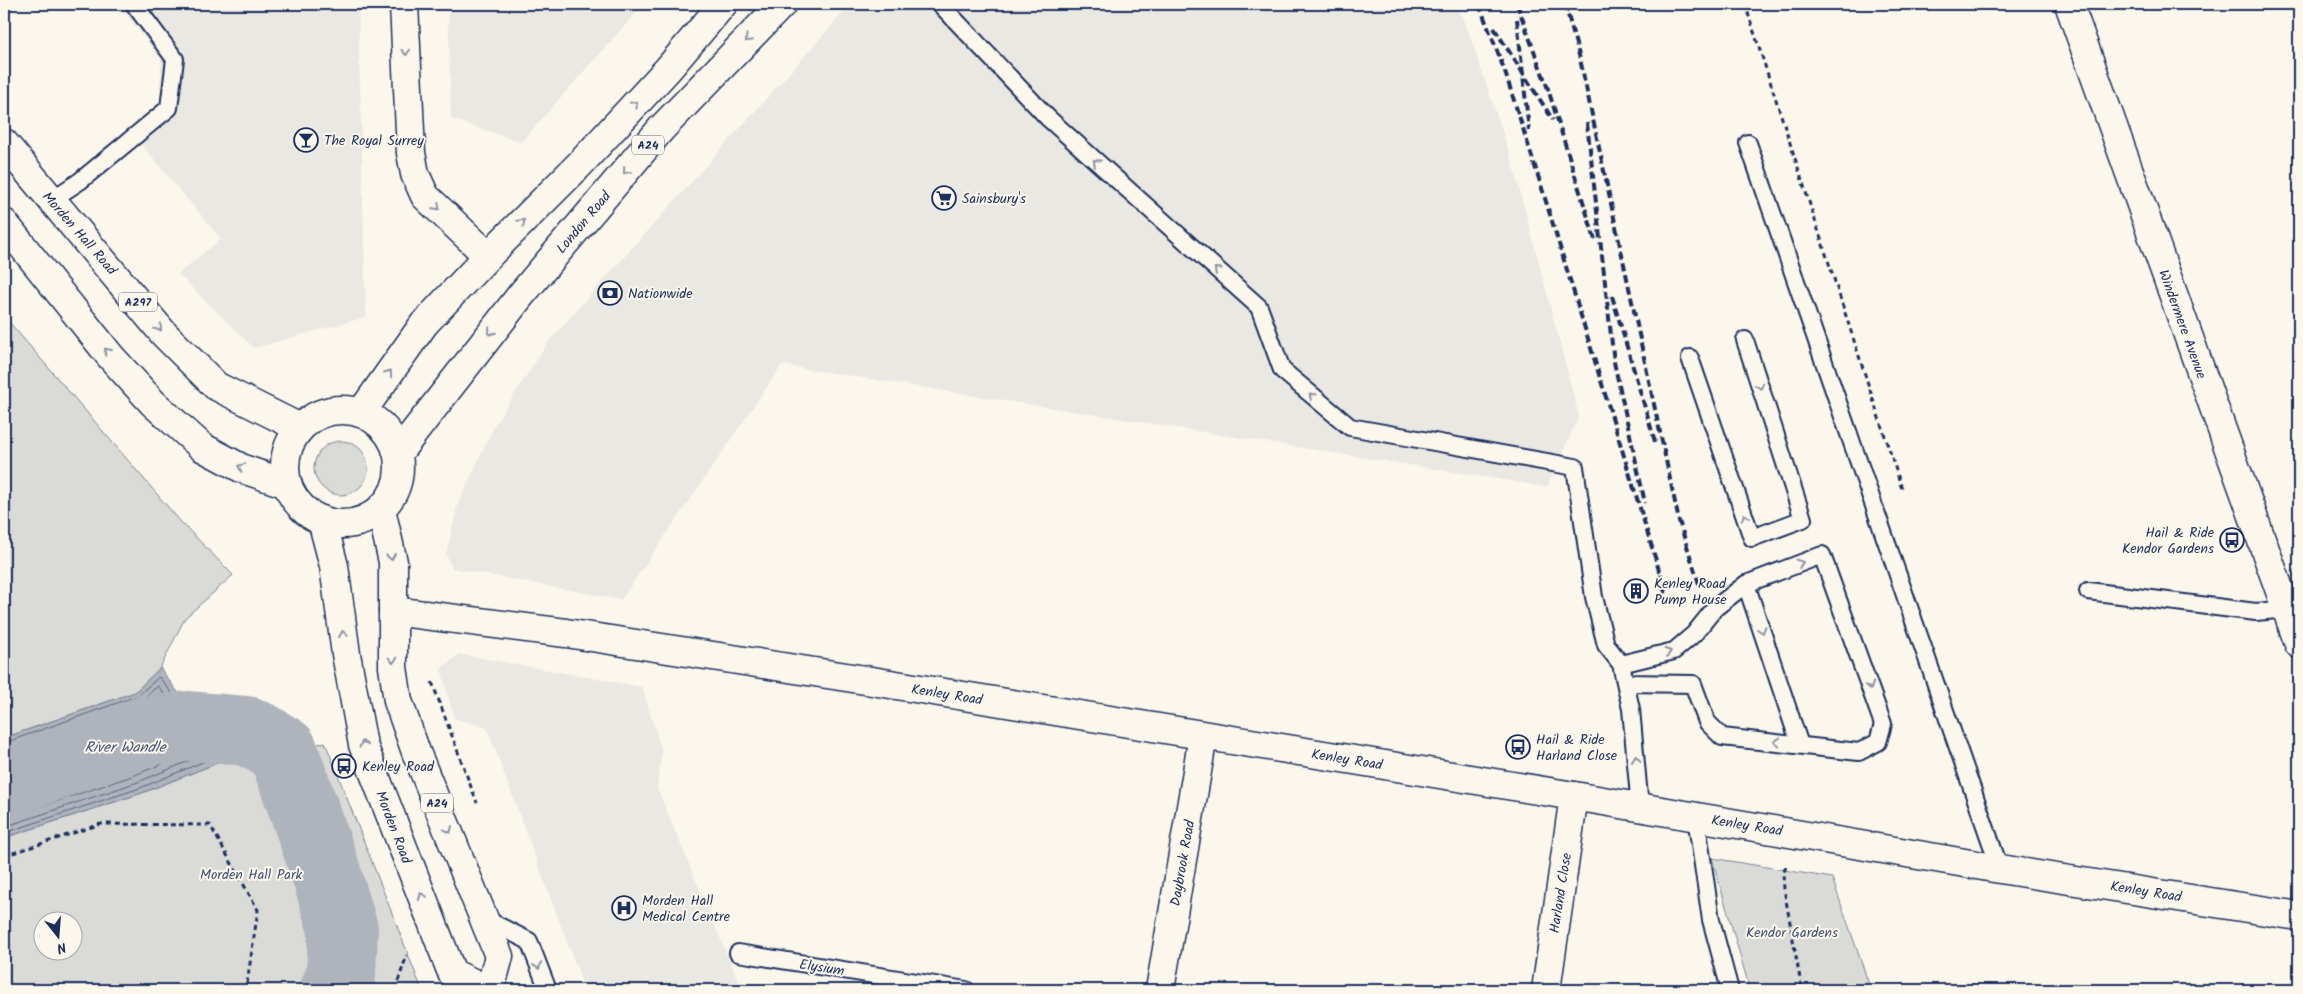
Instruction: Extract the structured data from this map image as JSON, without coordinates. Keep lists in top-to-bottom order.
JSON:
{
  "streets": {
    "main road": [
      "A24",
      "London Road",
      "Morden Hall Road",
      "A297",
      "Windermere Avenue",
      "Kenley Road",
      "Morden Road",
      "Daybrook Road",
      "Harland Close"
    ],
    "lane": ["Elysium"]
  },
  "crossings": [
    ["A24", "London Road"],
    ["A24", "Morden Hall Road"],
    ["A24", "Morden Road"],
    ["London Road", "Morden Hall Road"],
    ["London Road", "Morden Road"],
    ["Morden Hall Road", "Morden Road"],
    ["Kenley Road", "Morden Road"],
    ["Kenley Road", "Daybrook Road"],
    ["Kenley Road", "Harland Close"]
  ],
  "water": ["River Wandle"],
  "parks": ["Morden Hall Park", "Kendor Gardens"],
  "places": {
    "bar": ["The Royal Surrey"],
    "supermarket": ["Sainsbury's"],
    "bank": ["Nationwide"],
    "bus stop": ["Hail & Ride Kendor Gardens", "Hail & Ride Harland Close", "Kenley Road"],
    "building": ["Kenley Road Pump House"],
    "hospital": ["Morden Hall Medical Centre"]
  },
  "north": "bottom"
}
